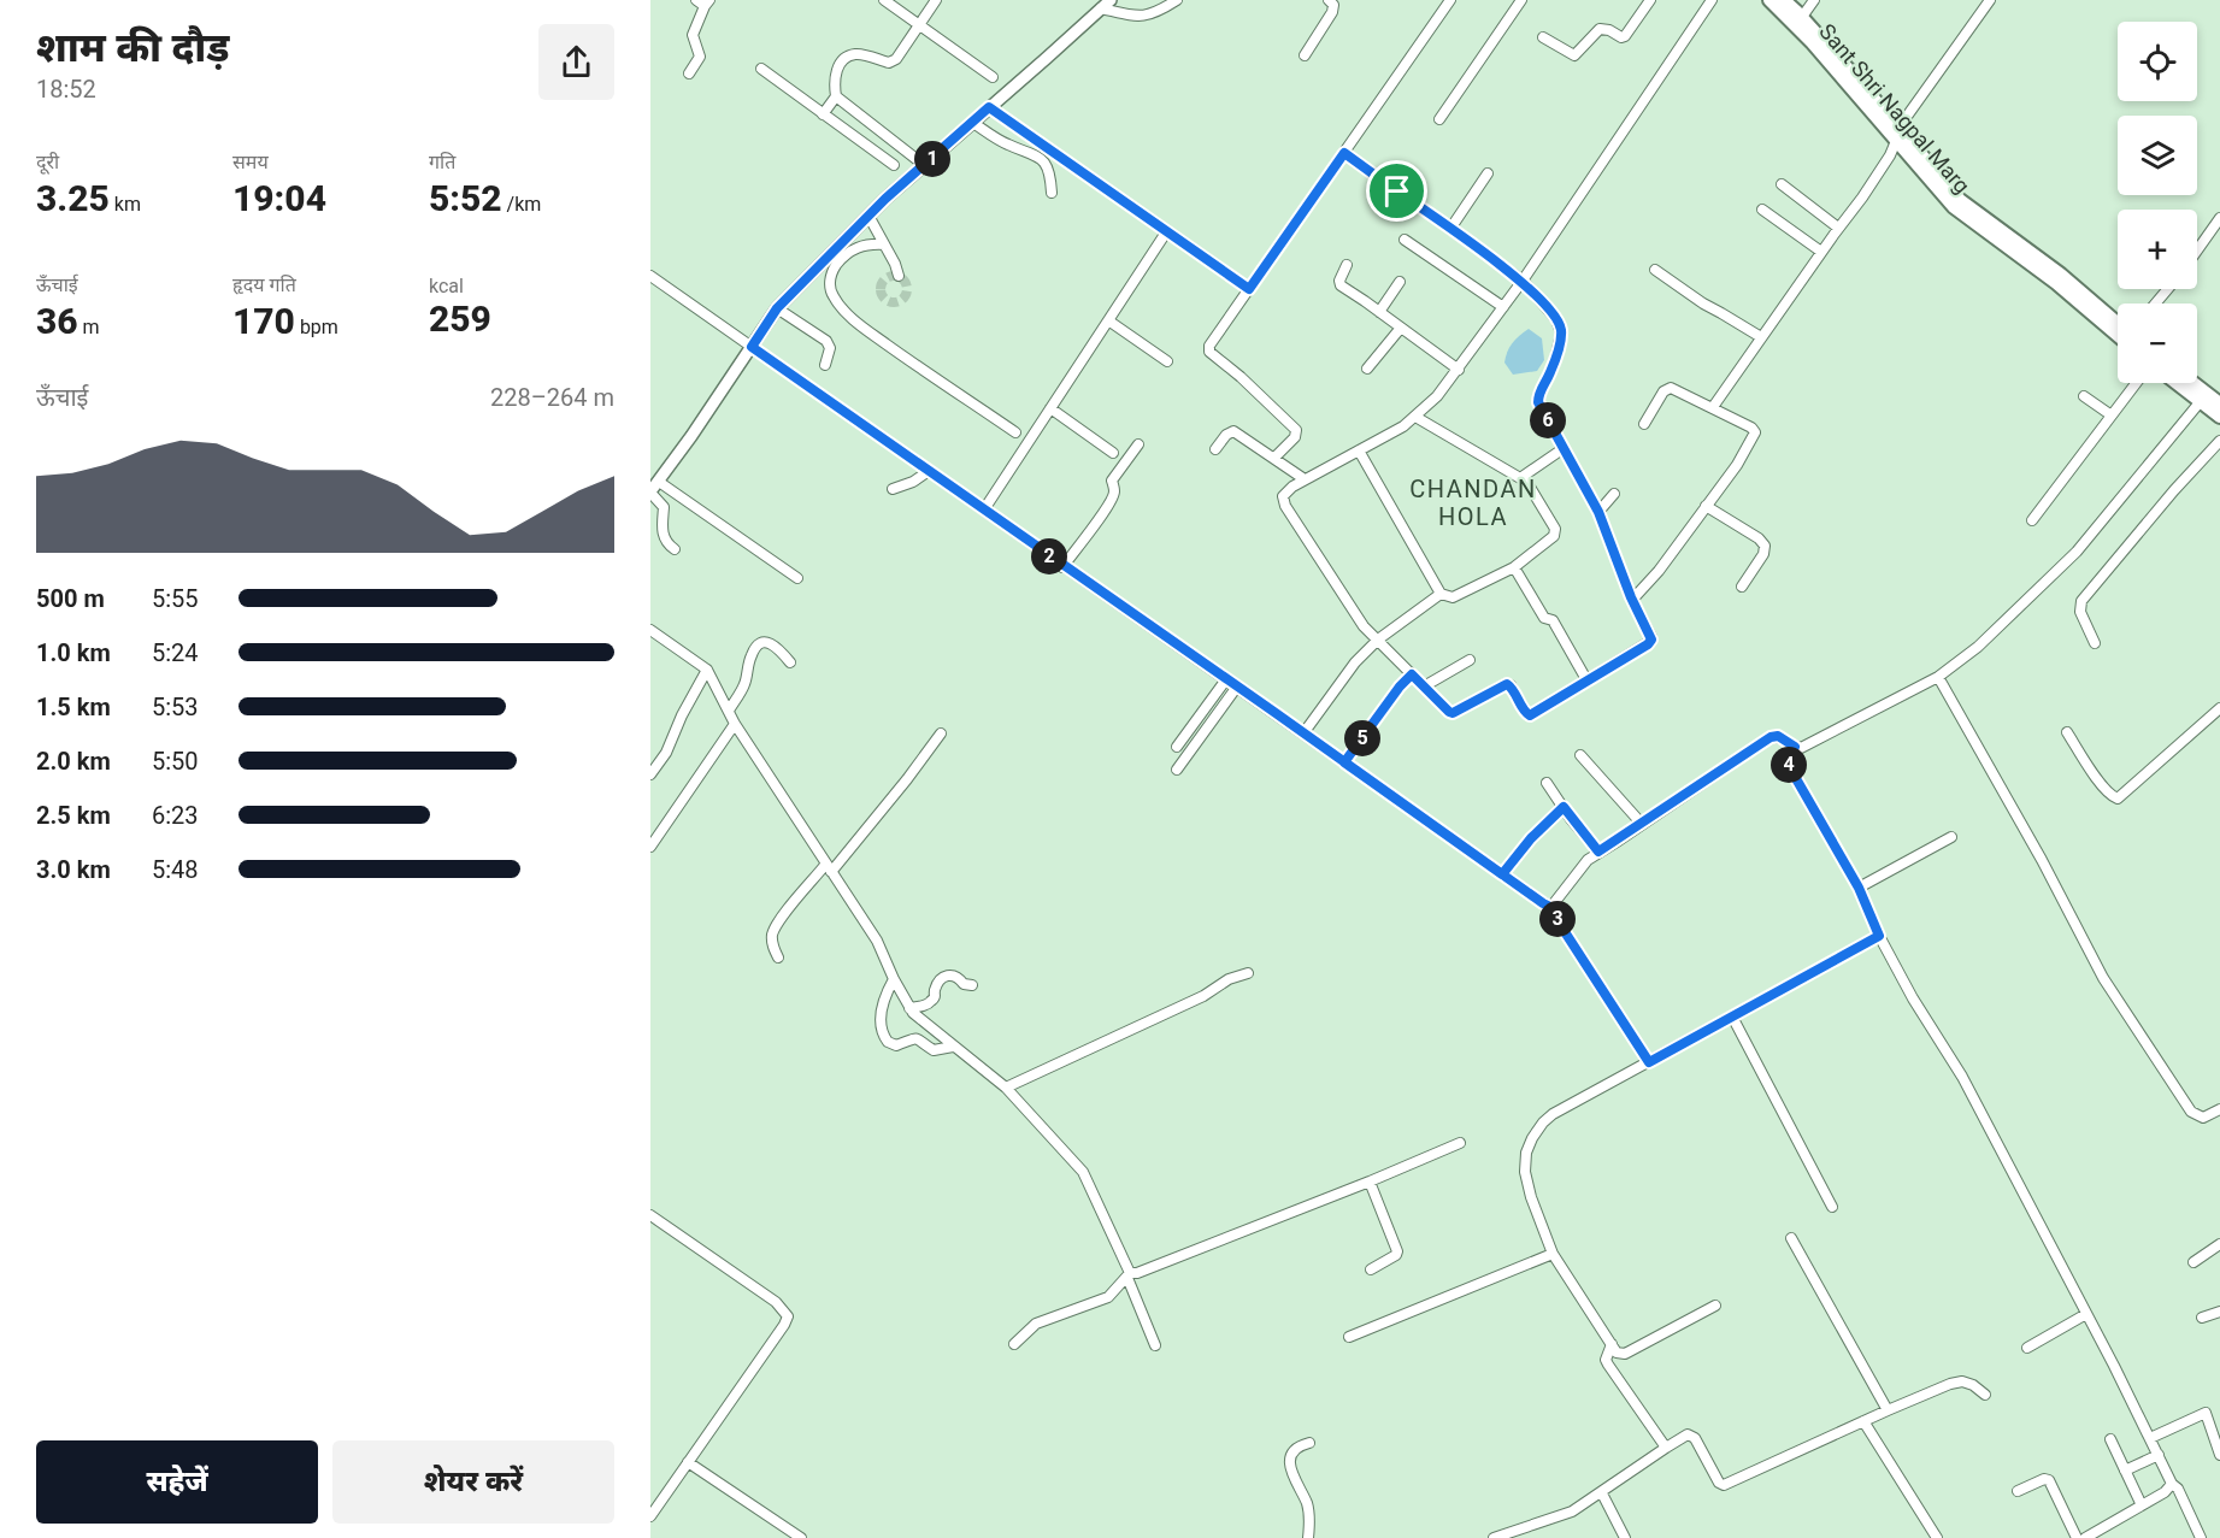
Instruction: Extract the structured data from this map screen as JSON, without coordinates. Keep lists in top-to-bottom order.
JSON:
{
  "streets": {
    "main road": ["Sant Shri Nagpal Marg"]
  },
  "districts": ["CHANDAN HOLA"],
  "page": {
    "heading": ["शाम की दौड़", "18:52"],
    "map_buttons": ["+", "−"],
    "stats": [
      ["दूरी", "3.25 km"],
      ["समय", "19:04"],
      ["गति", "5:52 /km"],
      ["ऊँचाई", "36 m"],
      ["हृदय गति", "170 bpm"],
      ["kcal", "259"]
    ],
    "pins": [
      "1",
      "6",
      "2",
      "5",
      "4",
      "3"
    ],
    "chart": ["ऊँचाई", "228–264 m"],
    "list": [
      {
        "name": "500 m",
        "note": "5:55"
      },
      {
        "name": "1.0 km",
        "note": "5:24"
      },
      {
        "name": "1.5 km",
        "note": "5:53"
      },
      {
        "name": "2.0 km",
        "note": "5:50"
      },
      {
        "name": "2.5 km",
        "note": "6:23"
      },
      {
        "name": "3.0 km",
        "note": "5:48"
      }
    ],
    "buttons": ["सहेजें", "शेयर करें"]
  }
}
